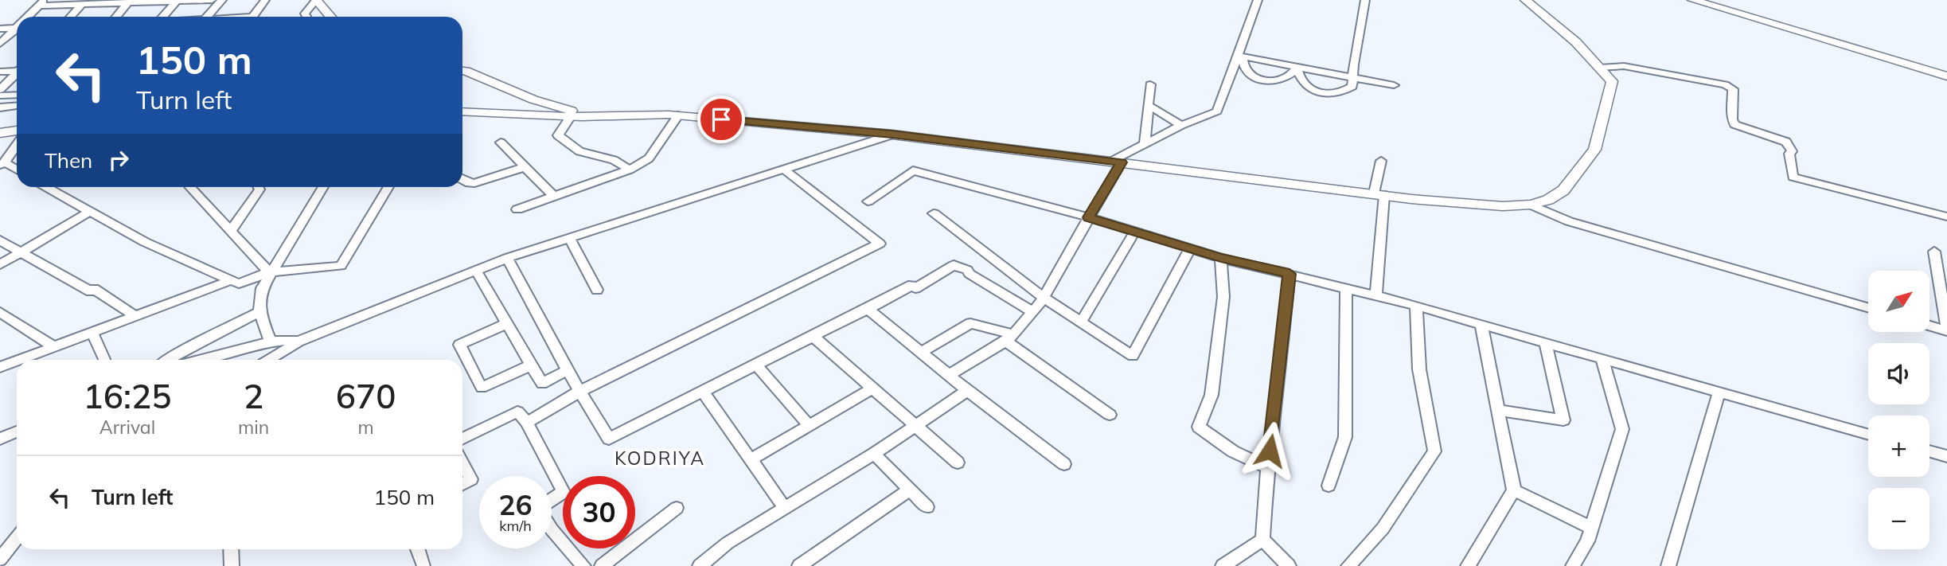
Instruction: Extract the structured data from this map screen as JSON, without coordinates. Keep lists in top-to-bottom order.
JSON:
{
  "districts": ["KODRIYA"],
  "north": "top right",
  "page": {
    "turn": ["150 m", "Turn left"],
    "then": "Then",
    "map_buttons": ["+", "−"],
    "eta": [
      "16:25",
      "Arrival",
      "2",
      "min",
      "670",
      "m"
    ],
    "list": [
      {
        "name": "Turn left",
        "value": "150 m"
      }
    ],
    "speed": "26 km/h",
    "limit": "30"
  }
}
